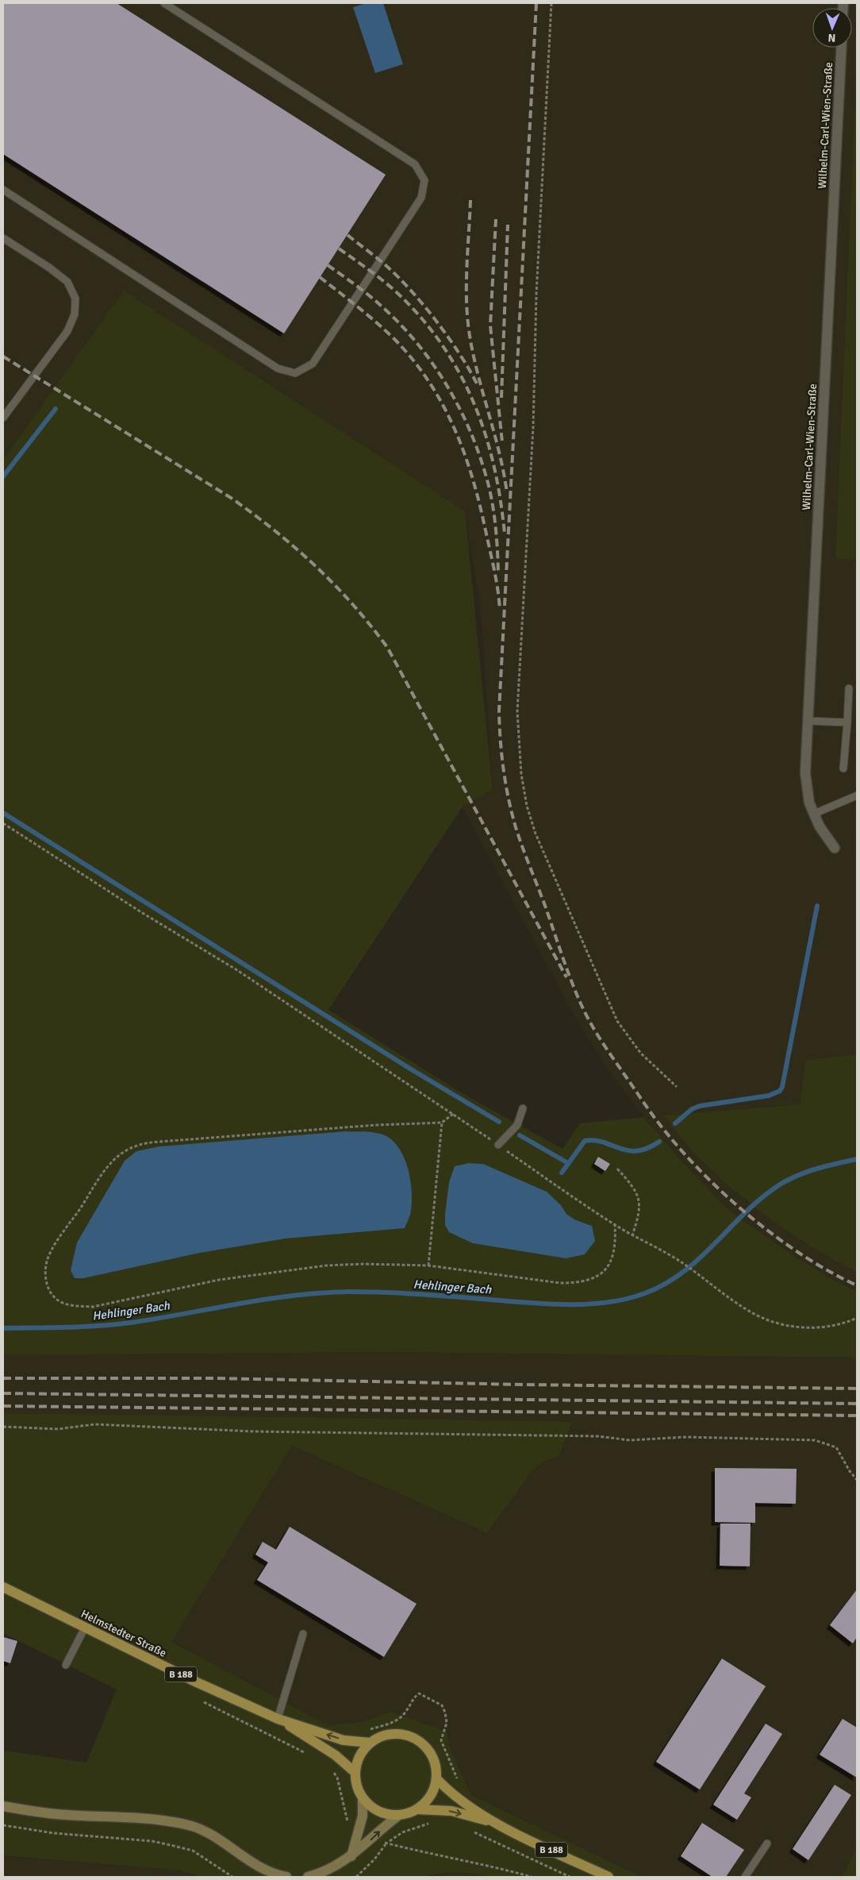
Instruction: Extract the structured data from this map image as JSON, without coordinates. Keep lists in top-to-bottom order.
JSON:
{
  "streets": {
    "main road": ["Helmstedter Straße", "B 188"],
    "street": ["Wilhelm-Carl-Wien-Straße"]
  },
  "crossings": [
    ["Helmstedter Straße", "B 188"]
  ],
  "water": ["Hehlinger Bach"],
  "north": "bottom"
}
